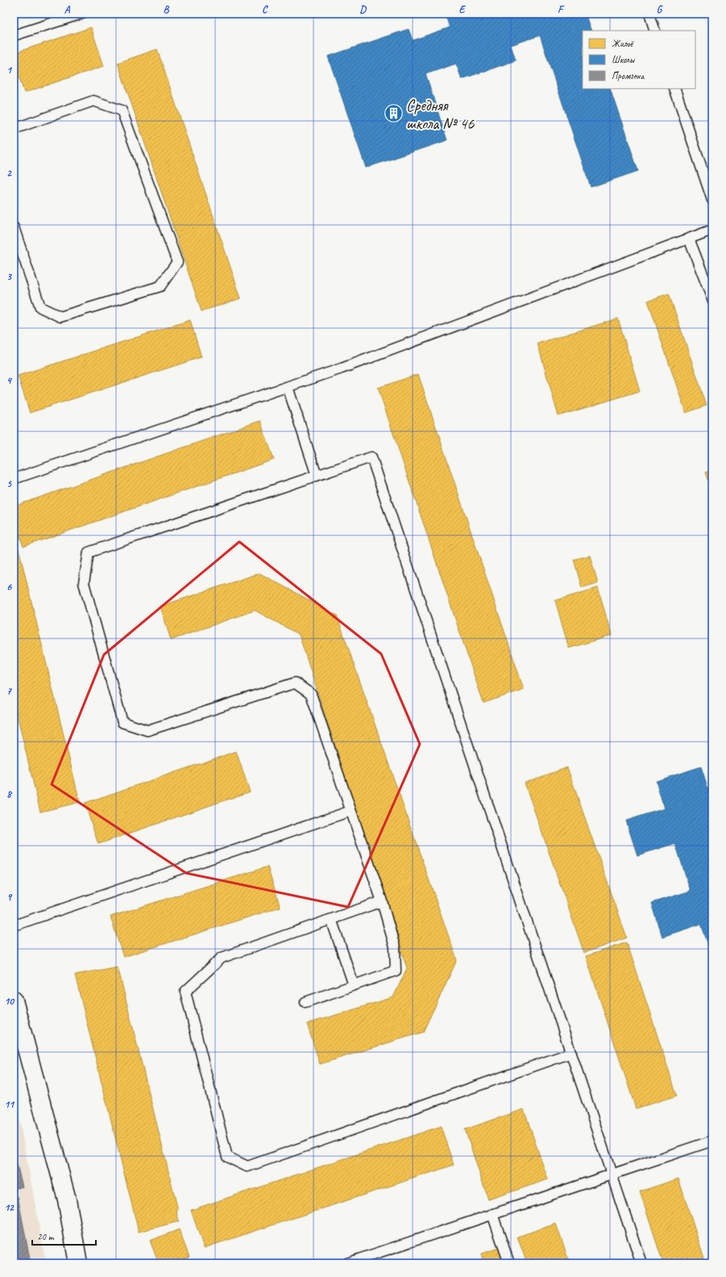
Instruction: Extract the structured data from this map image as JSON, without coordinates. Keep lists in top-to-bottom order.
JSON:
{
  "places": {
    "building": ["Средняя школа № 46"]
  },
  "legend": ["Жильё", "Школы", "Промзона"],
  "scale_bar": "20 m",
  "grid": {
    "columns": [
      "A",
      "B",
      "C",
      "D",
      "E",
      "F",
      "G"
    ],
    "rows": [
      "1",
      "2",
      "3",
      "4",
      "5",
      "6",
      "7",
      "8",
      "9",
      "10",
      "11",
      "12"
    ]
  }
}
